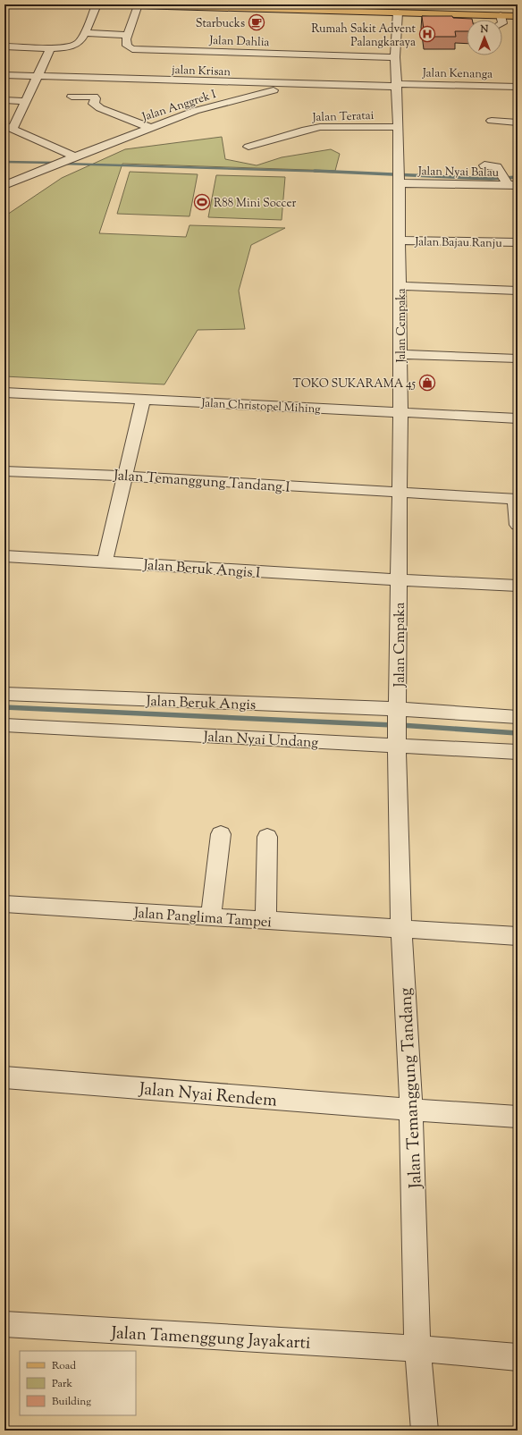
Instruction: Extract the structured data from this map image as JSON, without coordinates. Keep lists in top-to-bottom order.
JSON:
{
  "streets": {
    "street": [
      "Jalan Dahlia",
      "jalan Krisan",
      "Jalan Kenanga",
      "Jalan Anggrek I",
      "Jalan Teratai",
      "Jalan Nyai Balau",
      "Jalan Bajau Ranju",
      "Jalan Cempaka",
      "Jalan Christopel Mihing",
      "Jalan Temanggung Tandang I",
      "Jalan Beruk Angis I",
      "Jalan Cmpaka",
      "Jalan Beruk Angis",
      "Jalan Nyai Undang",
      "Jalan Panglima Tampei",
      "Jalan Temanggung Tandang",
      "Jalan Nyai Rendem",
      "Jalan Tamenggung Jayakarti"
    ]
  },
  "crossings": [
    ["Jalan Dahlia", "Jalan Cempaka"],
    ["jalan Krisan", "Jalan Kenanga"],
    ["jalan Krisan", "Jalan Anggrek I"],
    ["jalan Krisan", "Jalan Cempaka"],
    ["Jalan Kenanga", "Jalan Cempaka"],
    ["Jalan Teratai", "Jalan Cempaka"],
    ["Jalan Nyai Balau", "Jalan Cempaka"],
    ["Jalan Bajau Ranju", "Jalan Cempaka"],
    ["Jalan Cempaka", "Jalan Christopel Mihing"],
    ["Jalan Cempaka", "Jalan Temanggung Tandang I"],
    ["Jalan Cempaka", "Jalan Beruk Angis I"],
    ["Jalan Cempaka", "Jalan Cmpaka"],
    ["Jalan Beruk Angis I", "Jalan Cmpaka"],
    ["Jalan Cmpaka", "Jalan Beruk Angis"],
    ["Jalan Cmpaka", "Jalan Nyai Undang"],
    ["Jalan Cmpaka", "Jalan Temanggung Tandang"],
    ["Jalan Nyai Undang", "Jalan Temanggung Tandang"],
    ["Jalan Panglima Tampei", "Jalan Temanggung Tandang"],
    ["Jalan Temanggung Tandang", "Jalan Nyai Rendem"],
    ["Jalan Temanggung Tandang", "Jalan Tamenggung Jayakarti"]
  ],
  "places": {
    "cafe": ["Starbucks"],
    "hospital": ["Rumah Sakit Advent Palangkaraya"],
    "sports": ["R88 Mini Soccer"],
    "shop": ["TOKO SUKARAMA 45"]
  },
  "legend": ["Road", "Park", "Building"],
  "north": "top"
}
